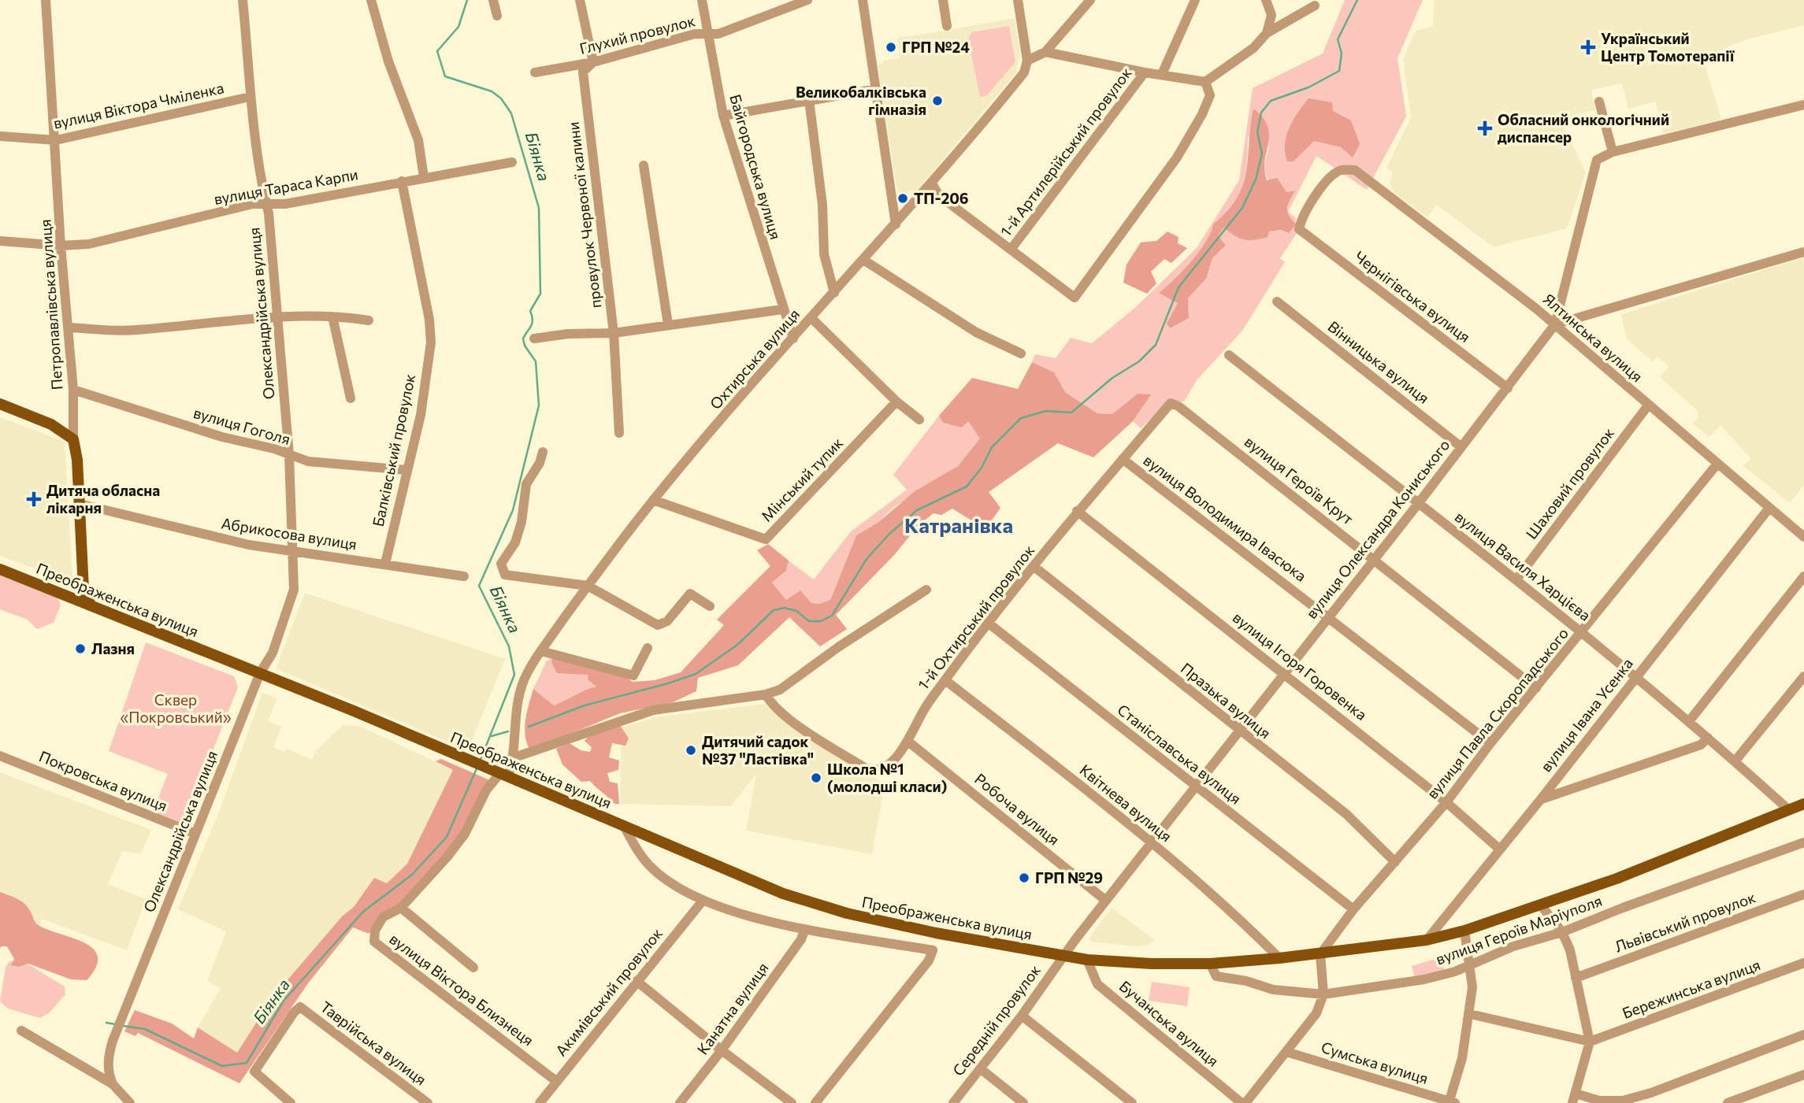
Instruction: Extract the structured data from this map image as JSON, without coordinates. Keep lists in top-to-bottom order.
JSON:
{
  "streets": {
    "main road": ["Петропавлівська вулиця", "Преображенська вулиця", "вулиця Героїв Маріуполя"],
    "street": [
      "Глухий провулок",
      "вулиця Віктора Чміленка",
      "1-й Артилерійський провулок",
      "Байгородська вулиця",
      "вулиця Тараса Карпи",
      "провулок Червоної калини",
      "Чернігівська вулиця",
      "Олександрійська вулиця",
      "Ялтинська вулиця",
      "Охтирська вулиця",
      "Вінницька вулиця",
      "вулиця Гоголя",
      "Балківський провулок",
      "Мінський тупик",
      "вулиця Героїв Крут",
      "Шаховий провулок",
      "вулиця Володимира Івасюка",
      "вулиця Олександра Кониського",
      "Абрикосова вулиця",
      "вулиця Василя Харцієва",
      "1-й Охтирський провулок",
      "вулиця Ігоря Горовенка",
      "Празька вулиця",
      "вулиця Павла Скоропадського",
      "вулиця Івана Усенка",
      "Станіславська вулиця",
      "Покровська вулиця",
      "Квітнева вулиця",
      "Робоча вулиця",
      "Львівський провулок",
      "Бережинська вулиця",
      "вулиця Віктора Близнеця",
      "Акимівський провулок",
      "Канатна вулиця",
      "Середній провулок",
      "Бучанська вулиця",
      "Таврійська вулиця",
      "Сумська вулиця"
    ]
  },
  "crossings": [
    ["Глухий провулок", "Байгородська вулиця"],
    ["Глухий провулок", "провулок Червоної калини"],
    ["вулиця Віктора Чміленка", "Петропавлівська вулиця"],
    ["вулиця Віктора Чміленка", "Олександрійська вулиця"],
    ["Байгородська вулиця", "Охтирська вулиця"],
    ["вулиця Тараса Карпи", "Петропавлівська вулиця"],
    ["вулиця Тараса Карпи", "Олександрійська вулиця"],
    ["вулиця Тараса Карпи", "Балківський провулок"],
    ["Чернігівська вулиця", "Ялтинська вулиця"],
    ["Чернігівська вулиця", "вулиця Олександра Кониського"],
    ["Петропавлівська вулиця", "вулиця Гоголя"],
    ["Петропавлівська вулиця", "Абрикосова вулиця"],
    ["Петропавлівська вулиця", "Преображенська вулиця"],
    ["Олександрійська вулиця", "вулиця Гоголя"],
    ["Олександрійська вулиця", "Абрикосова вулиця"],
    ["Олександрійська вулиця", "Преображенська вулиця"],
    ["Олександрійська вулиця", "Покровська вулиця"],
    ["Ялтинська вулиця", "Шаховий провулок"],
    ["Ялтинська вулиця", "вулиця Олександра Кониського"],
    ["Ялтинська вулиця", "вулиця Павла Скоропадського"],
    ["Ялтинська вулиця", "вулиця Івана Усенка"],
    ["Охтирська вулиця", "Мінський тупик"],
    ["Охтирська вулиця", "Преображенська вулиця"],
    ["Охтирська вулиця", "вулиця Віктора Близнеця"],
    ["Вінницька вулиця", "вулиця Олександра Кониського"],
    ["вулиця Гоголя", "Балківський провулок"],
    ["Балківський провулок", "Абрикосова вулиця"],
    ["вулиця Героїв Крут", "вулиця Олександра Кониського"],
    ["вулиця Героїв Крут", "1-й Охтирський провулок"],
    ["вулиця Героїв Крут", "вулиця Павла Скоропадського"],
    ["Шаховий провулок", "вулиця Василя Харцієва"],
    ["вулиця Володимира Івасюка", "вулиця Олександра Кониського"],
    ["вулиця Володимира Івасюка", "1-й Охтирський провулок"],
    ["вулиця Володимира Івасюка", "вулиця Павла Скоропадського"],
    ["вулиця Олександра Кониського", "вулиця Василя Харцієва"],
    ["вулиця Олександра Кониського", "Преображенська вулиця"],
    ["вулиця Олександра Кониського", "вулиця Ігоря Горовенка"],
    ["вулиця Олександра Кониського", "Празька вулиця"],
    ["вулиця Олександра Кониського", "Станіславська вулиця"],
    ["вулиця Олександра Кониського", "Квітнева вулиця"],
    ["вулиця Олександра Кониського", "Робоча вулиця"],
    ["вулиця Олександра Кониського", "вулиця Героїв Маріуполя"],
    ["вулиця Олександра Кониського", "Середній провулок"],
    ["вулиця Василя Харцієва", "вулиця Павла Скоропадського"],
    ["вулиця Василя Харцієва", "вулиця Івана Усенка"],
    ["вулиця Василя Харцієва", "вулиця Героїв Маріуполя"],
    ["Преображенська вулиця", "вулиця Героїв Маріуполя"],
    ["Преображенська вулиця", "Середній провулок"],
    ["1-й Охтирський провулок", "вулиця Ігоря Горовенка"],
    ["1-й Охтирський провулок", "Празька вулиця"],
    ["1-й Охтирський провулок", "Станіславська вулиця"],
    ["1-й Охтирський провулок", "Квітнева вулиця"],
    ["1-й Охтирський провулок", "Робоча вулиця"],
    ["вулиця Ігоря Горовенка", "вулиця Павла Скоропадського"],
    ["вулиця Ігоря Горовенка", "вулиця Івана Усенка"],
    ["Празька вулиця", "вулиця Павла Скоропадського"],
    ["вулиця Павла Скоропадського", "Станіславська вулиця"],
    ["вулиця Павла Скоропадського", "вулиця Героїв Маріуполя"],
    ["вулиця Івана Усенка", "вулиця Героїв Маріуполя"],
    ["Квітнева вулиця", "вулиця Героїв Маріуполя"],
    ["вулиця Героїв Маріуполя", "Середній провулок"],
    ["вулиця Героїв Маріуполя", "Бучанська вулиця"],
    ["вулиця Віктора Близнеця", "Акимівський провулок"]
  ],
  "districts": ["Катранівка"],
  "water": ["Біянка"],
  "parks": ["Сквер «Покровський»"],
  "places": {
    "other": [
      "ГРП №24",
      "Великобалківська гімназія",
      "ТП-206",
      "Лазня",
      "Дитячий садок №37 \"Ластівка\"",
      "Школа №1 (молодші класи)",
      "ГРП №29"
    ],
    "health": ["Український Центр Томотерапії", "Обласний онкологічний диспансер", "Дитяча обласна лікарня"]
  }
}
